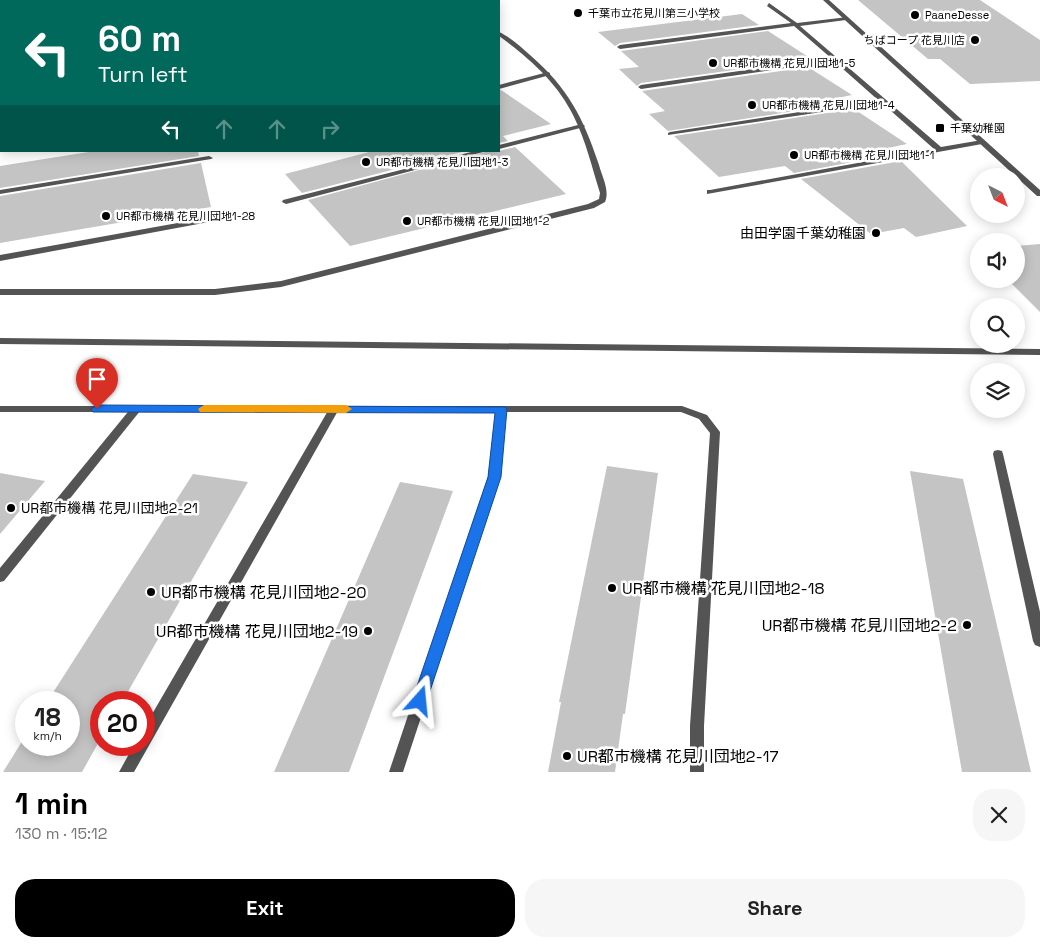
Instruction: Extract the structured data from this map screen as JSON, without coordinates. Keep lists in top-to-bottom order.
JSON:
{
  "places": {
    "other": [
      "千葉市立花見川第三小学校",
      "PaaneDesse",
      "ちばコープ 花見川店",
      "UR都市機構 花見川団地1-5",
      "UR都市機構 花見川団地1-4",
      "UR都市機構 花見川団地1-1",
      "UR都市機構 花見川団地1-3",
      "UR都市機構 花見川団地1-28",
      "UR都市機構 花見川団地1-2",
      "由田学園千葉幼稚園",
      "UR都市機構 花見川団地2-21",
      "UR都市機構 花見川団地2-18",
      "UR都市機構 花見川団地2-20",
      "UR都市機構 花見川団地2-2",
      "UR都市機構 花見川団地2-19",
      "UR都市機構 花見川団地2-17"
    ],
    "transit": ["千葉幼稚園"]
  },
  "north": "bottom right",
  "page": {
    "turn": ["60 m", "Turn left"],
    "speed": "18 km/h",
    "limit": "20",
    "heading": ["1 min", "130 m · 15:12"],
    "buttons": ["Exit", "Share"]
  }
}
